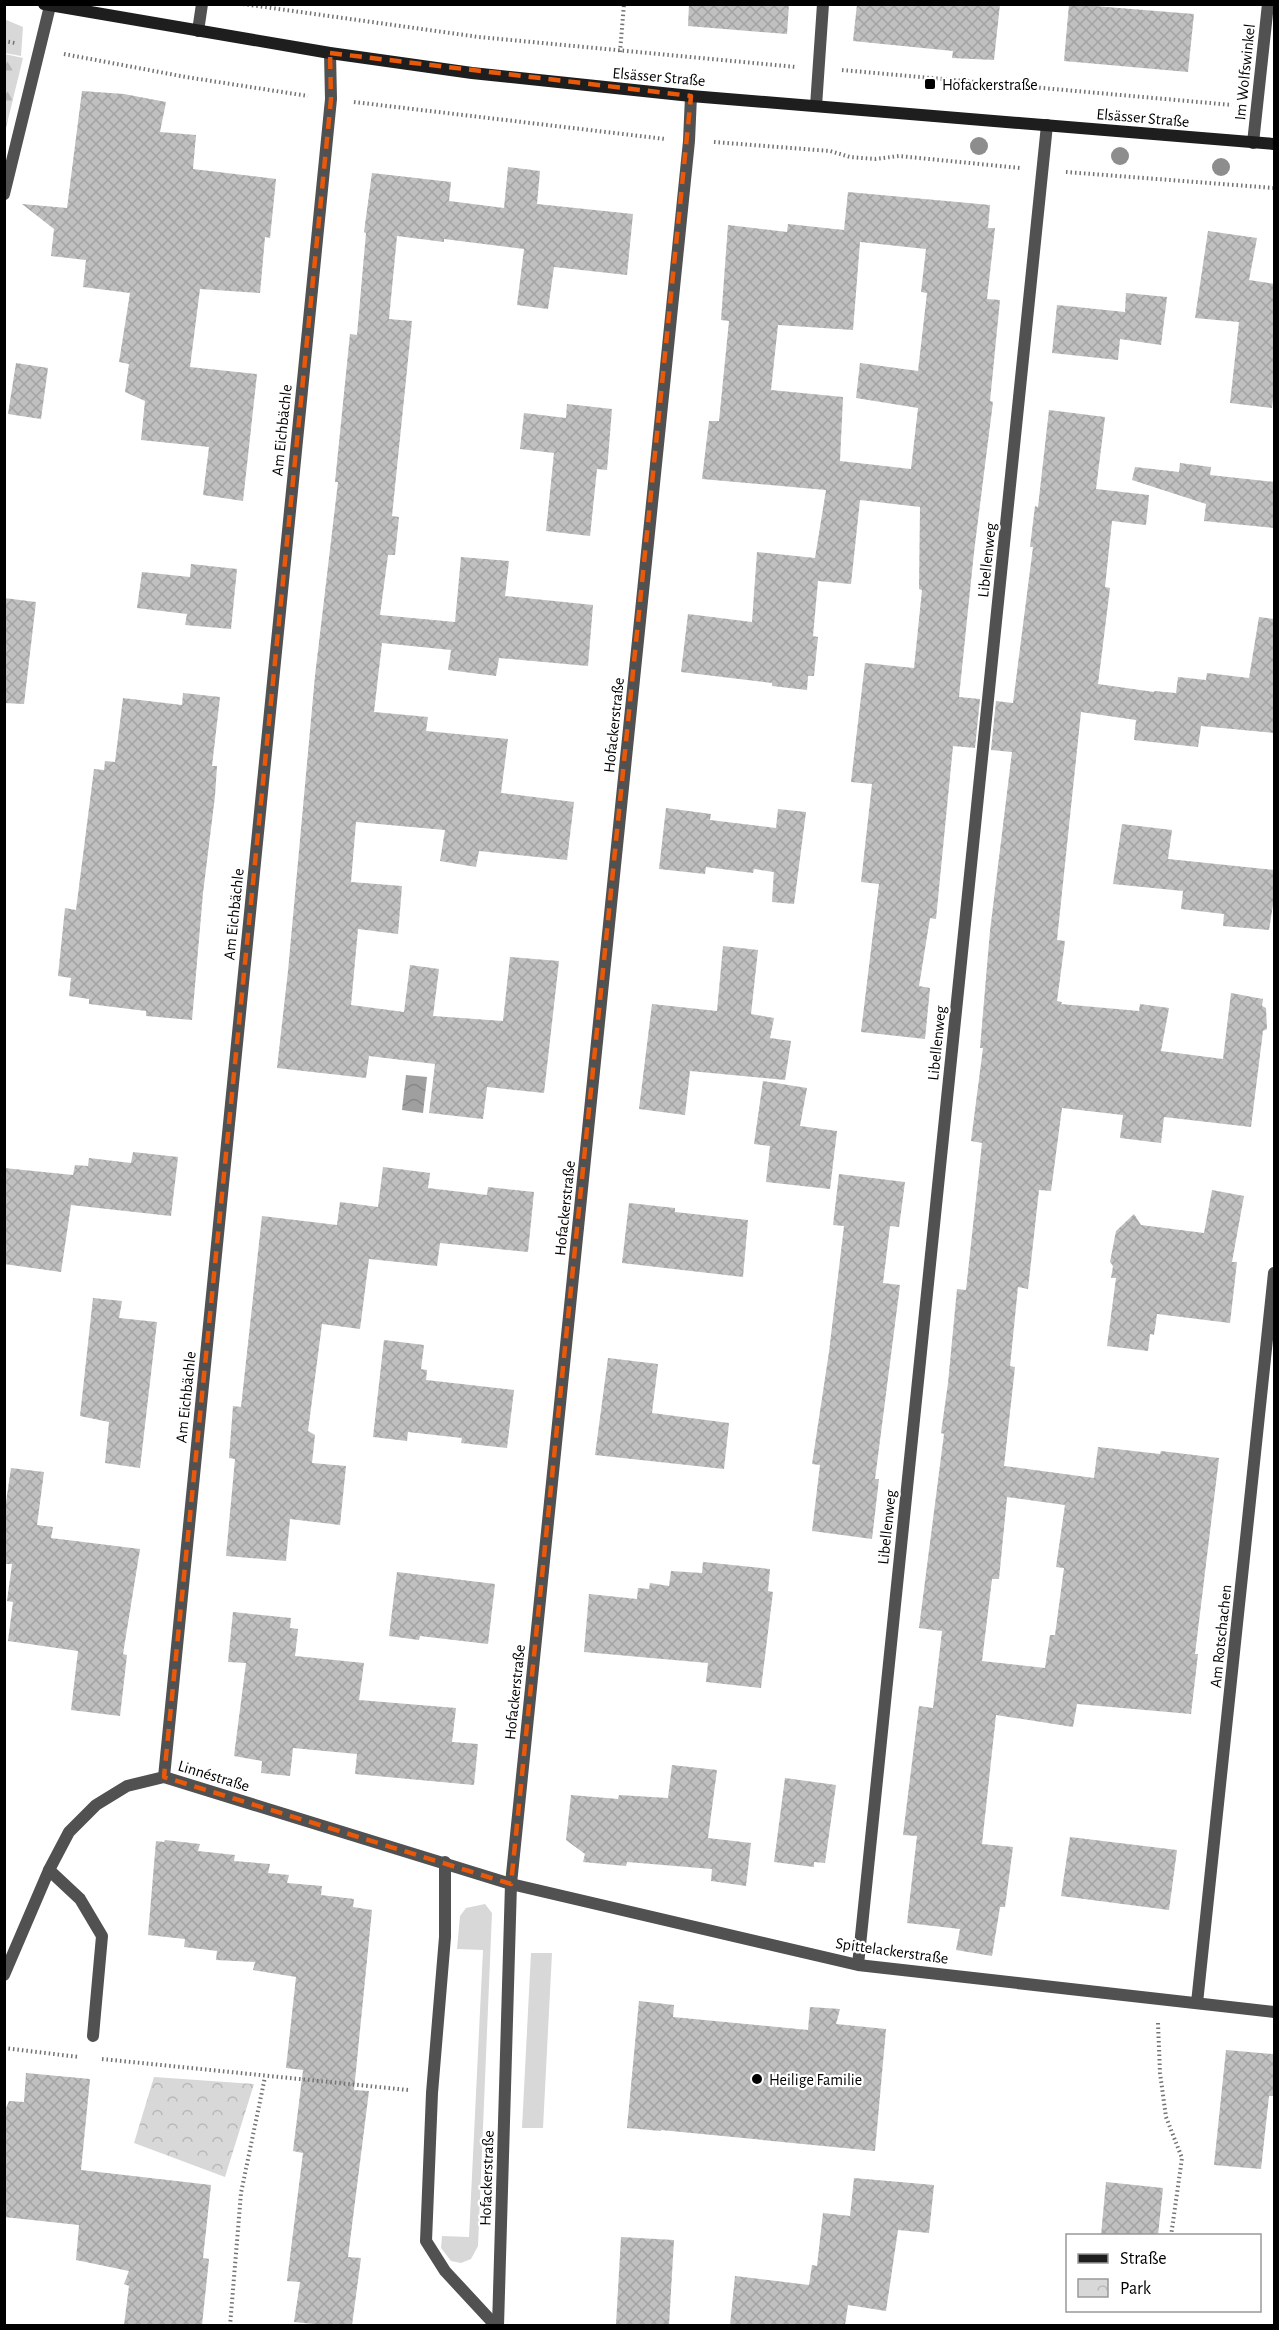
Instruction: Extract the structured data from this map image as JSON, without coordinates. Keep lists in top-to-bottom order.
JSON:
{
  "streets": {
    "main road": ["Elsässer Straße"],
    "street": [
      "Im Wolfswinkel",
      "Am Eichbächle",
      "Libellenweg",
      "Hofackerstraße",
      "Am Rotschachen",
      "Linnéstraße",
      "Spittelackerstraße"
    ]
  },
  "crossings": [
    ["Im Wolfswinkel", "Elsässer Straße"],
    ["Elsässer Straße", "Am Eichbächle"],
    ["Elsässer Straße", "Libellenweg"],
    ["Elsässer Straße", "Hofackerstraße"],
    ["Am Eichbächle", "Linnéstraße"],
    ["Libellenweg", "Spittelackerstraße"],
    ["Hofackerstraße", "Linnéstraße"],
    ["Hofackerstraße", "Spittelackerstraße"],
    ["Am Rotschachen", "Spittelackerstraße"],
    ["Linnéstraße", "Spittelackerstraße"]
  ],
  "places": {
    "transit": ["Hofackerstraße"],
    "other": ["Heilige Familie"]
  },
  "legend": ["Straße", "Park"]
}
